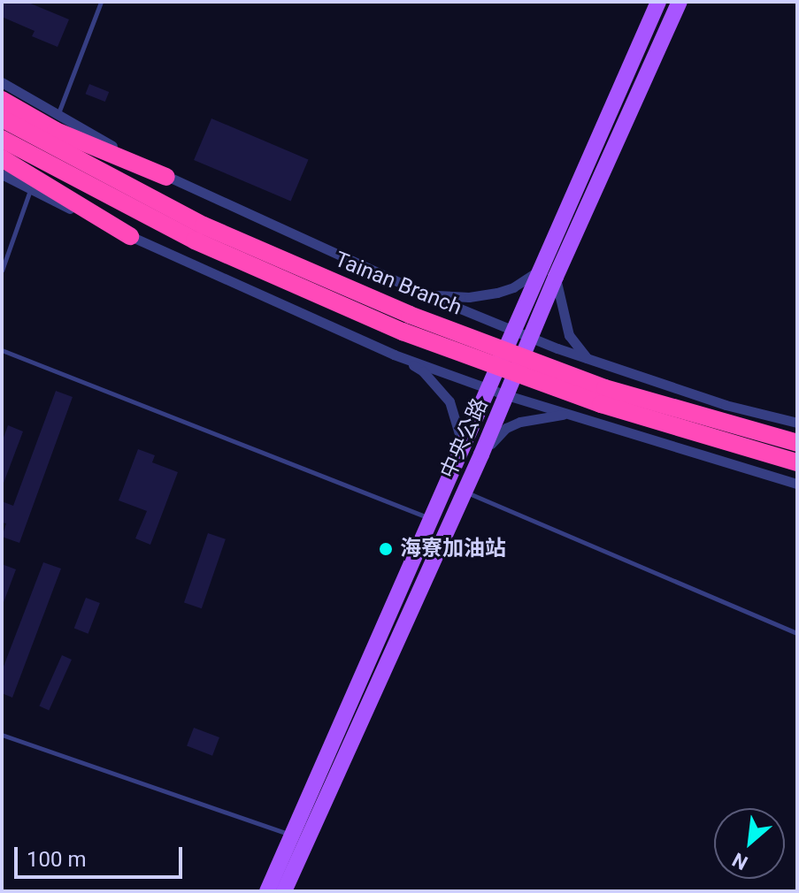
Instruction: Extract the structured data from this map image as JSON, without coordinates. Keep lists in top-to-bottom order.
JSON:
{
  "streets": {
    "highway": ["Tainan Branch"],
    "main road": ["中央公路"]
  },
  "places": ["海寮加油站"],
  "scale_bar": "100 m",
  "north": "bottom left"
}
